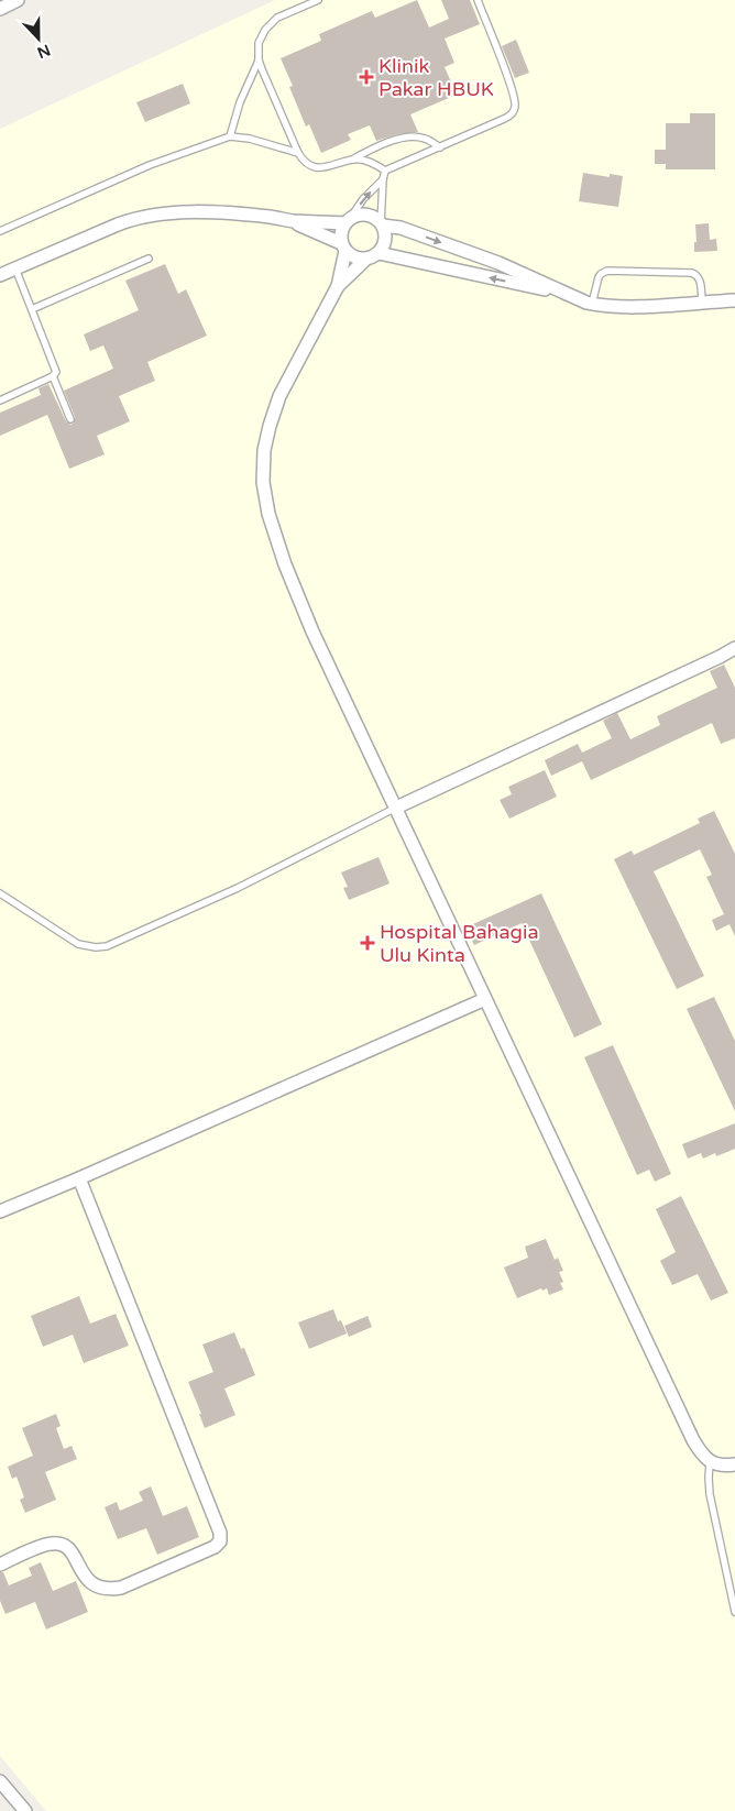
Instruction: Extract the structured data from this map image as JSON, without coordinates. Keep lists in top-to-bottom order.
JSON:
{
  "places": {
    "health": ["Klinik Pakar HBUK", "Hospital Bahagia Ulu Kinta"]
  },
  "north": "bottom"
}
